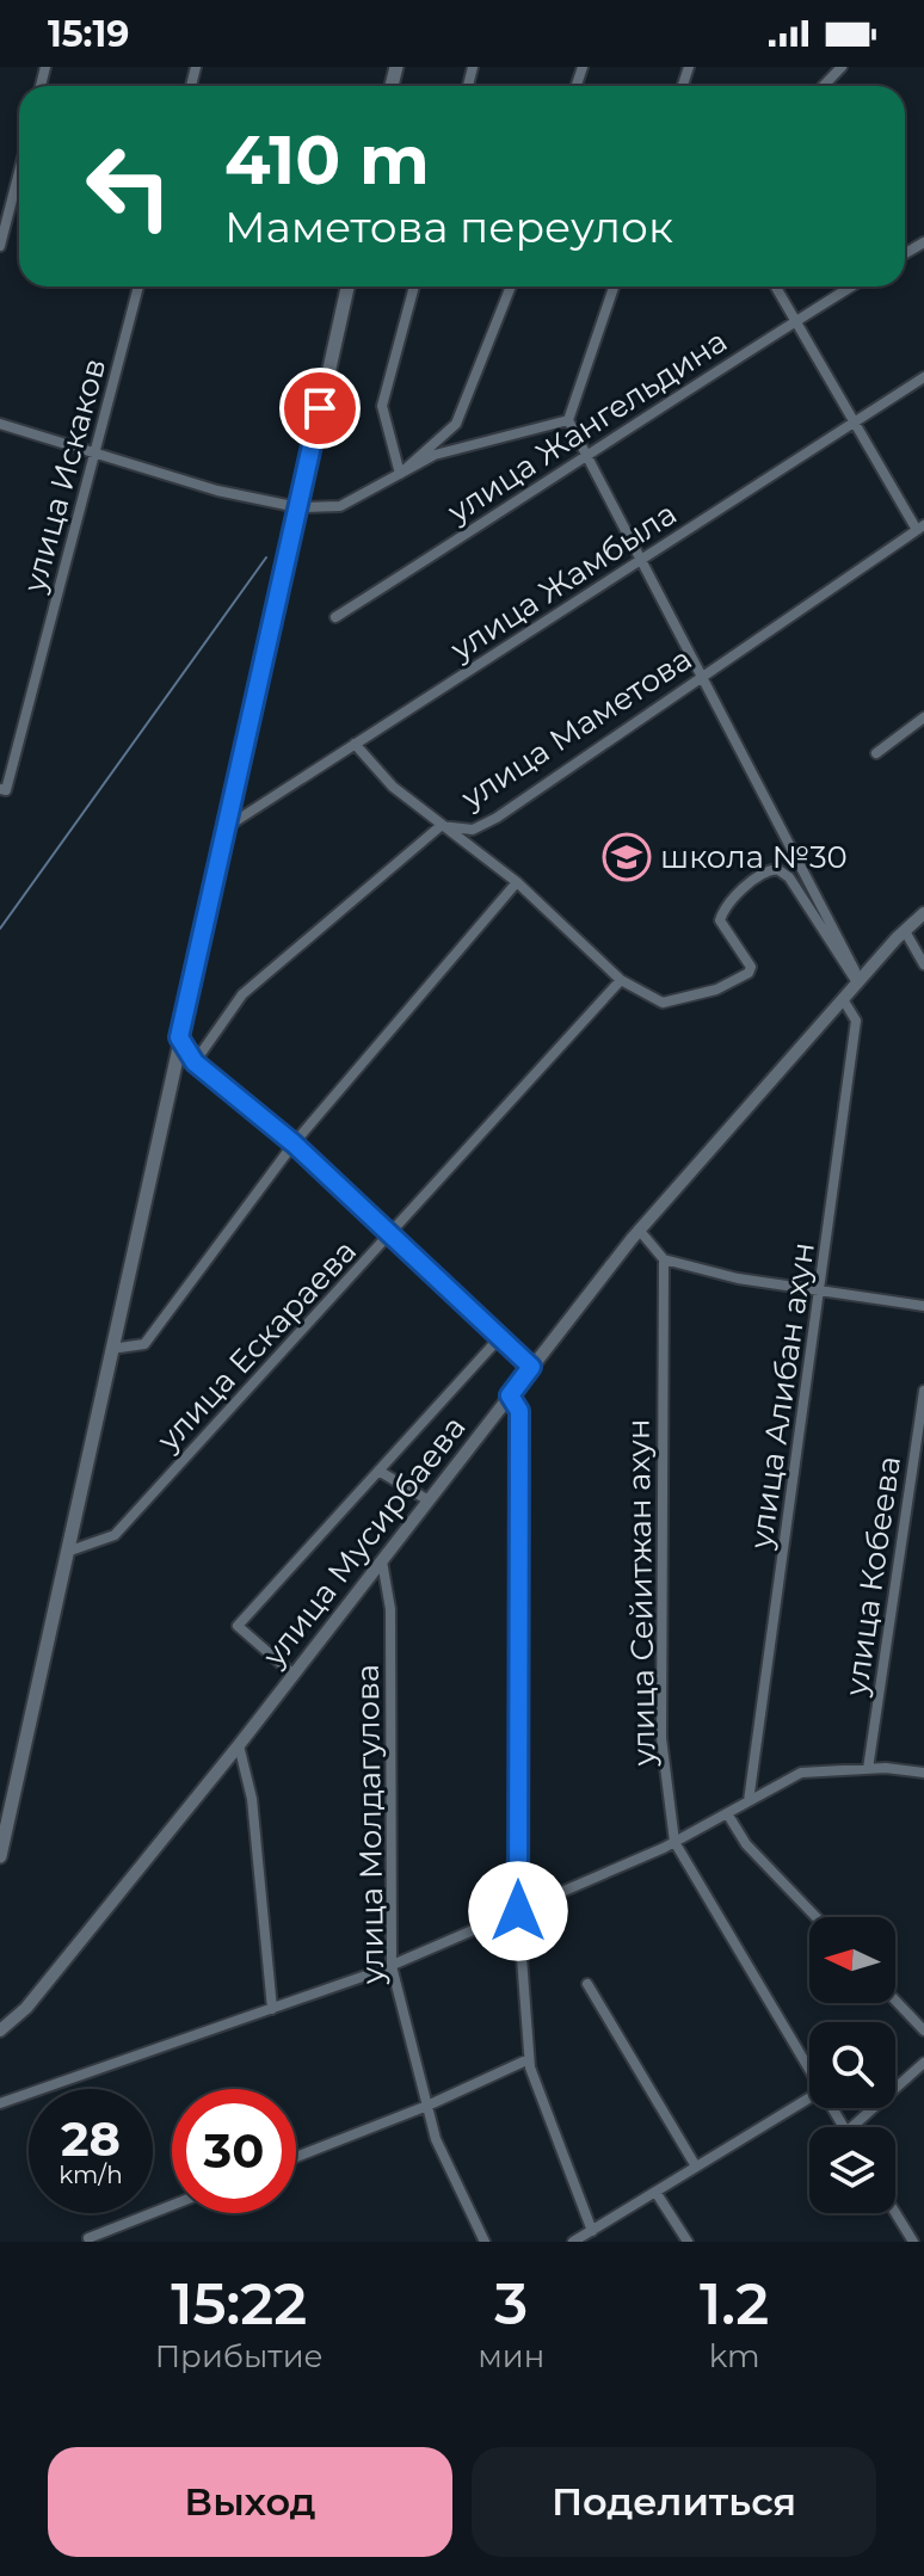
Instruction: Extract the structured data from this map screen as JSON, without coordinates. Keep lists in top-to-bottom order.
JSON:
{
  "streets": {
    "street": [
      "улица Жангельдина",
      "улица Искаков",
      "улица Жамбыла",
      "улица Маметова",
      "улица Ескараева",
      "улица Алибан ахун",
      "улица Мусирбаева",
      "улица Кобеева",
      "улица Сейитжан ахун",
      "улица Молдагулова"
    ]
  },
  "crossings": [
    ["улица Алибан ахун", "улица Мусирбаева"],
    ["улица Мусирбаева", "улица Молдагулова"]
  ],
  "places": {
    "school or university": ["школа №30"]
  },
  "north": "left",
  "page": {
    "status": "15:19",
    "turn": ["410 m", "Маметова переулок"],
    "speed": "28 km/h",
    "limit": "30",
    "eta": [
      "15:22",
      "Прибытие",
      "3",
      "мин",
      "1.2",
      "km"
    ],
    "buttons": ["Выход", "Поделиться"]
  }
}
